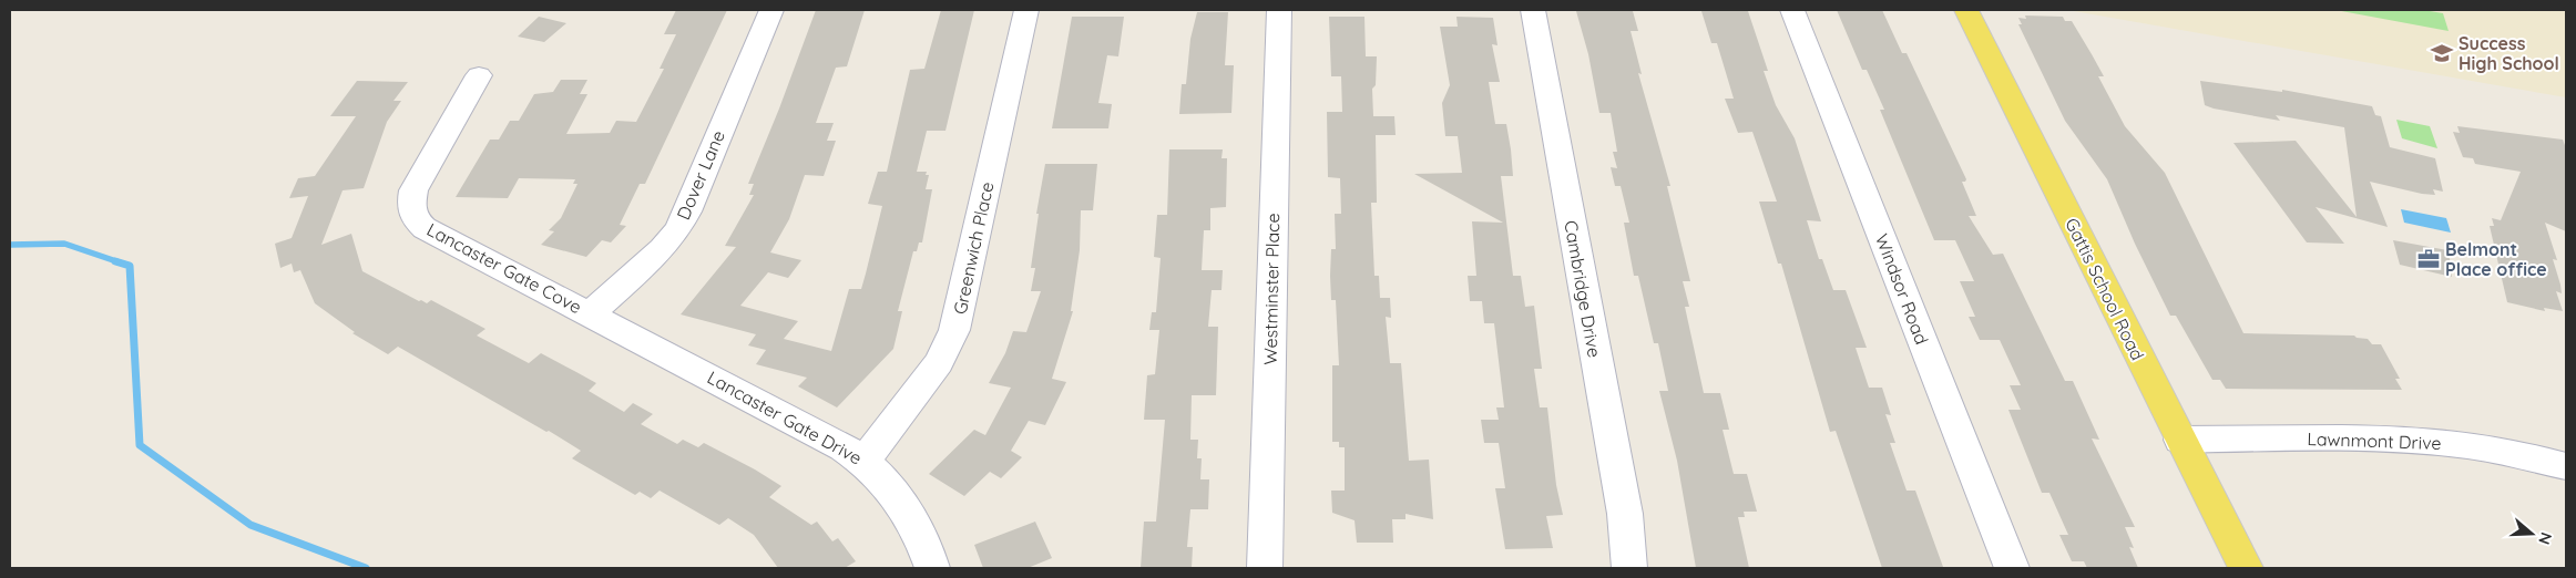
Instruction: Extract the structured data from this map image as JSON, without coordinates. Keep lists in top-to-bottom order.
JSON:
{
  "streets": {
    "main road": ["Gattis School Road"],
    "street": [
      "Dover Lane",
      "Greenwich Place",
      "Lancaster Gate Cove",
      "Westminster Place",
      "Cambridge Drive",
      "Windsor Road",
      "Lancaster Gate Drive",
      "Lawnmont Drive"
    ]
  },
  "crossings": [
    ["Dover Lane", "Lancaster Gate Cove"],
    ["Dover Lane", "Lancaster Gate Drive"],
    ["Greenwich Place", "Lancaster Gate Drive"],
    ["Lancaster Gate Cove", "Lancaster Gate Drive"],
    ["Gattis School Road", "Lawnmont Drive"]
  ],
  "places": {
    "school or university": ["Success High School"],
    "office": ["Belmont Place office"]
  },
  "north": "right"
}
